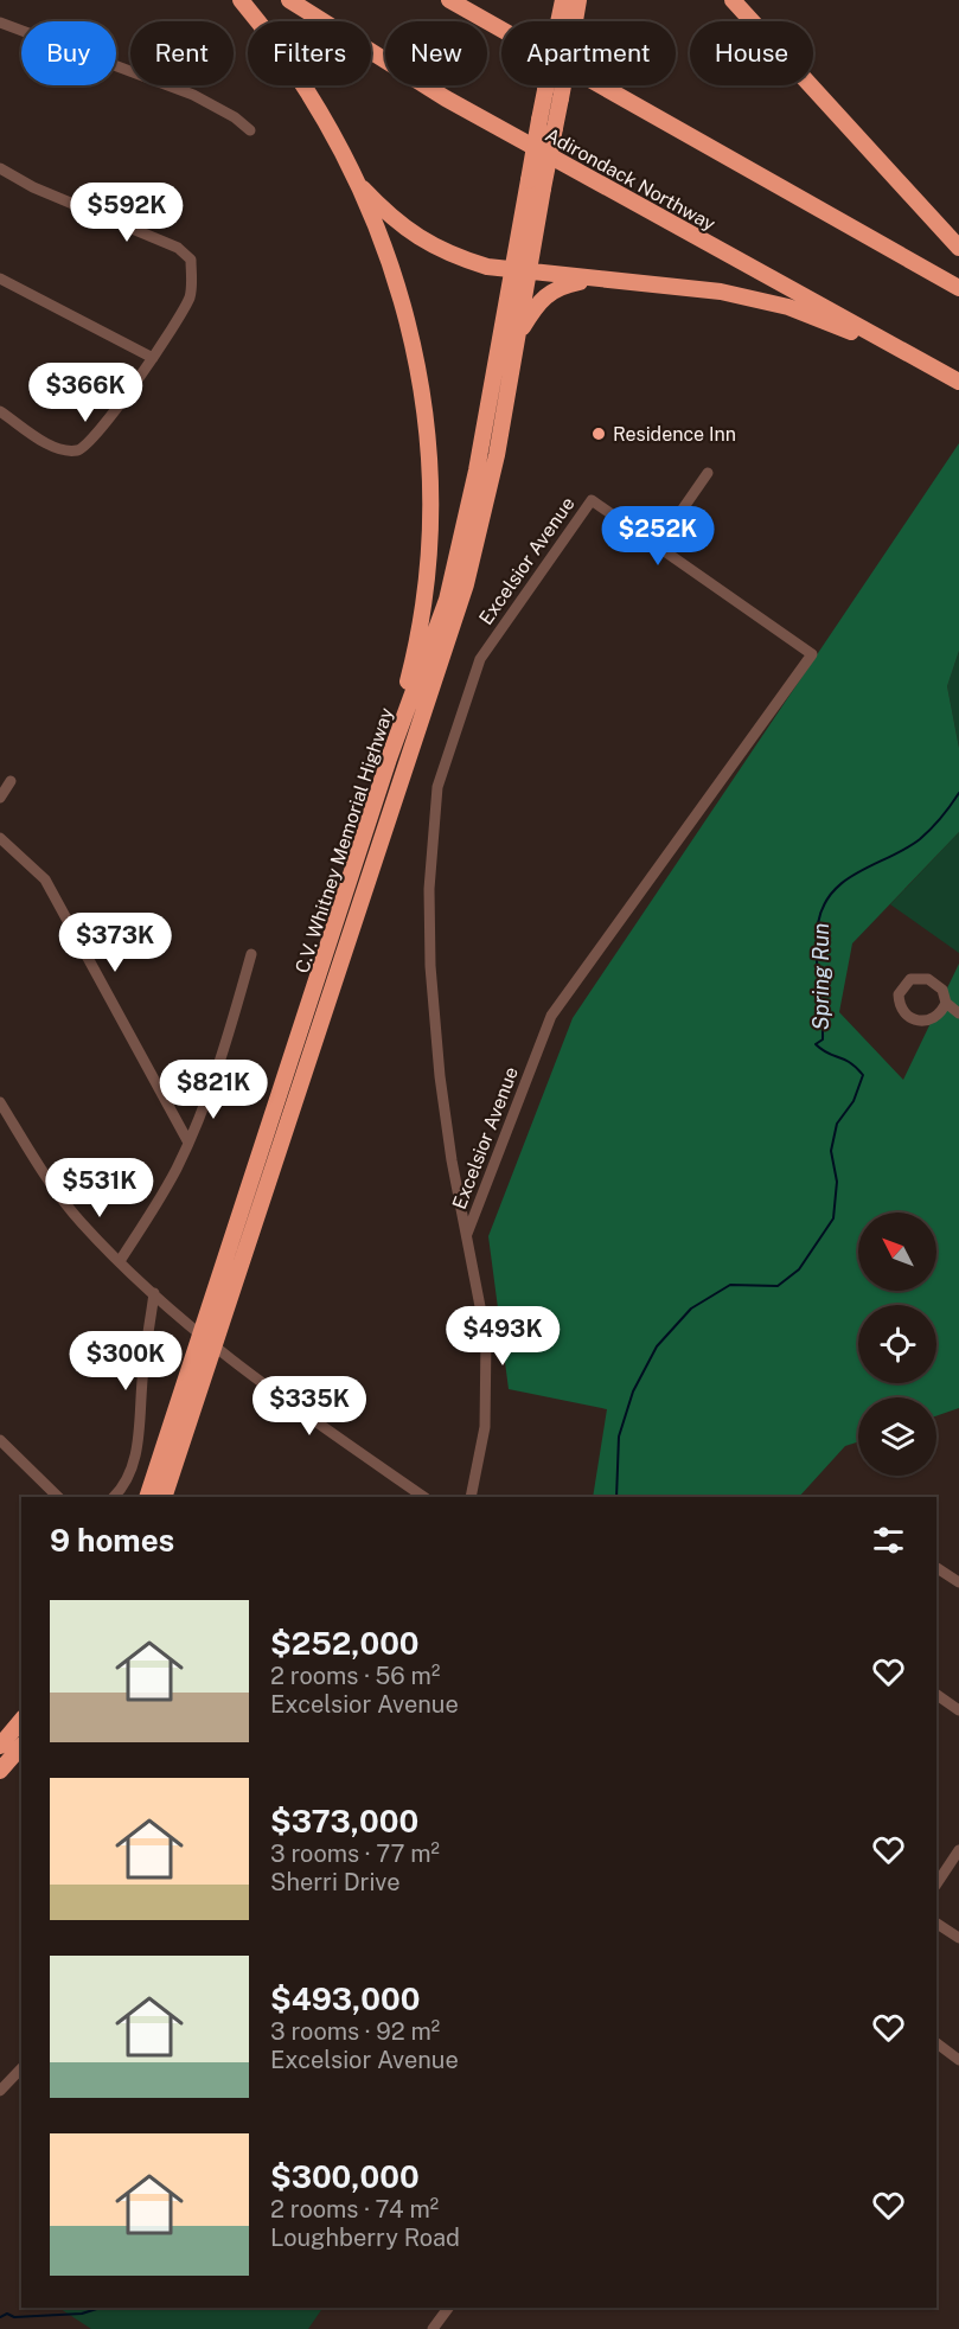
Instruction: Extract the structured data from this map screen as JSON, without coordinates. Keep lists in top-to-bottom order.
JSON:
{
  "streets": {
    "highway": ["Adirondack Northway", "C.V. Whitney Memorial Highway"],
    "street": ["Excelsior Avenue"]
  },
  "water": ["Spring Run"],
  "places": ["Residence Inn"],
  "north": "top left",
  "page": {
    "chip": [
      "Buy",
      "Rent",
      "Filters",
      "New",
      "Apartment",
      "House"
    ],
    "price": [
      "$592K",
      "$366K",
      "$252K",
      "$373K",
      "$821K",
      "$531K",
      "$493K",
      "$300K",
      "$335K"
    ],
    "heading": "9 homes",
    "list": [
      {
        "name": "$252,000",
        "note": "2 rooms · 56 m² · Excelsior Avenue"
      },
      {
        "name": "$373,000",
        "note": "3 rooms · 77 m² · Sherri Drive"
      },
      {
        "name": "$493,000",
        "note": "3 rooms · 92 m² · Excelsior Avenue"
      },
      {
        "name": "$300,000",
        "note": "2 rooms · 74 m² · Loughberry Road"
      }
    ]
  }
}
